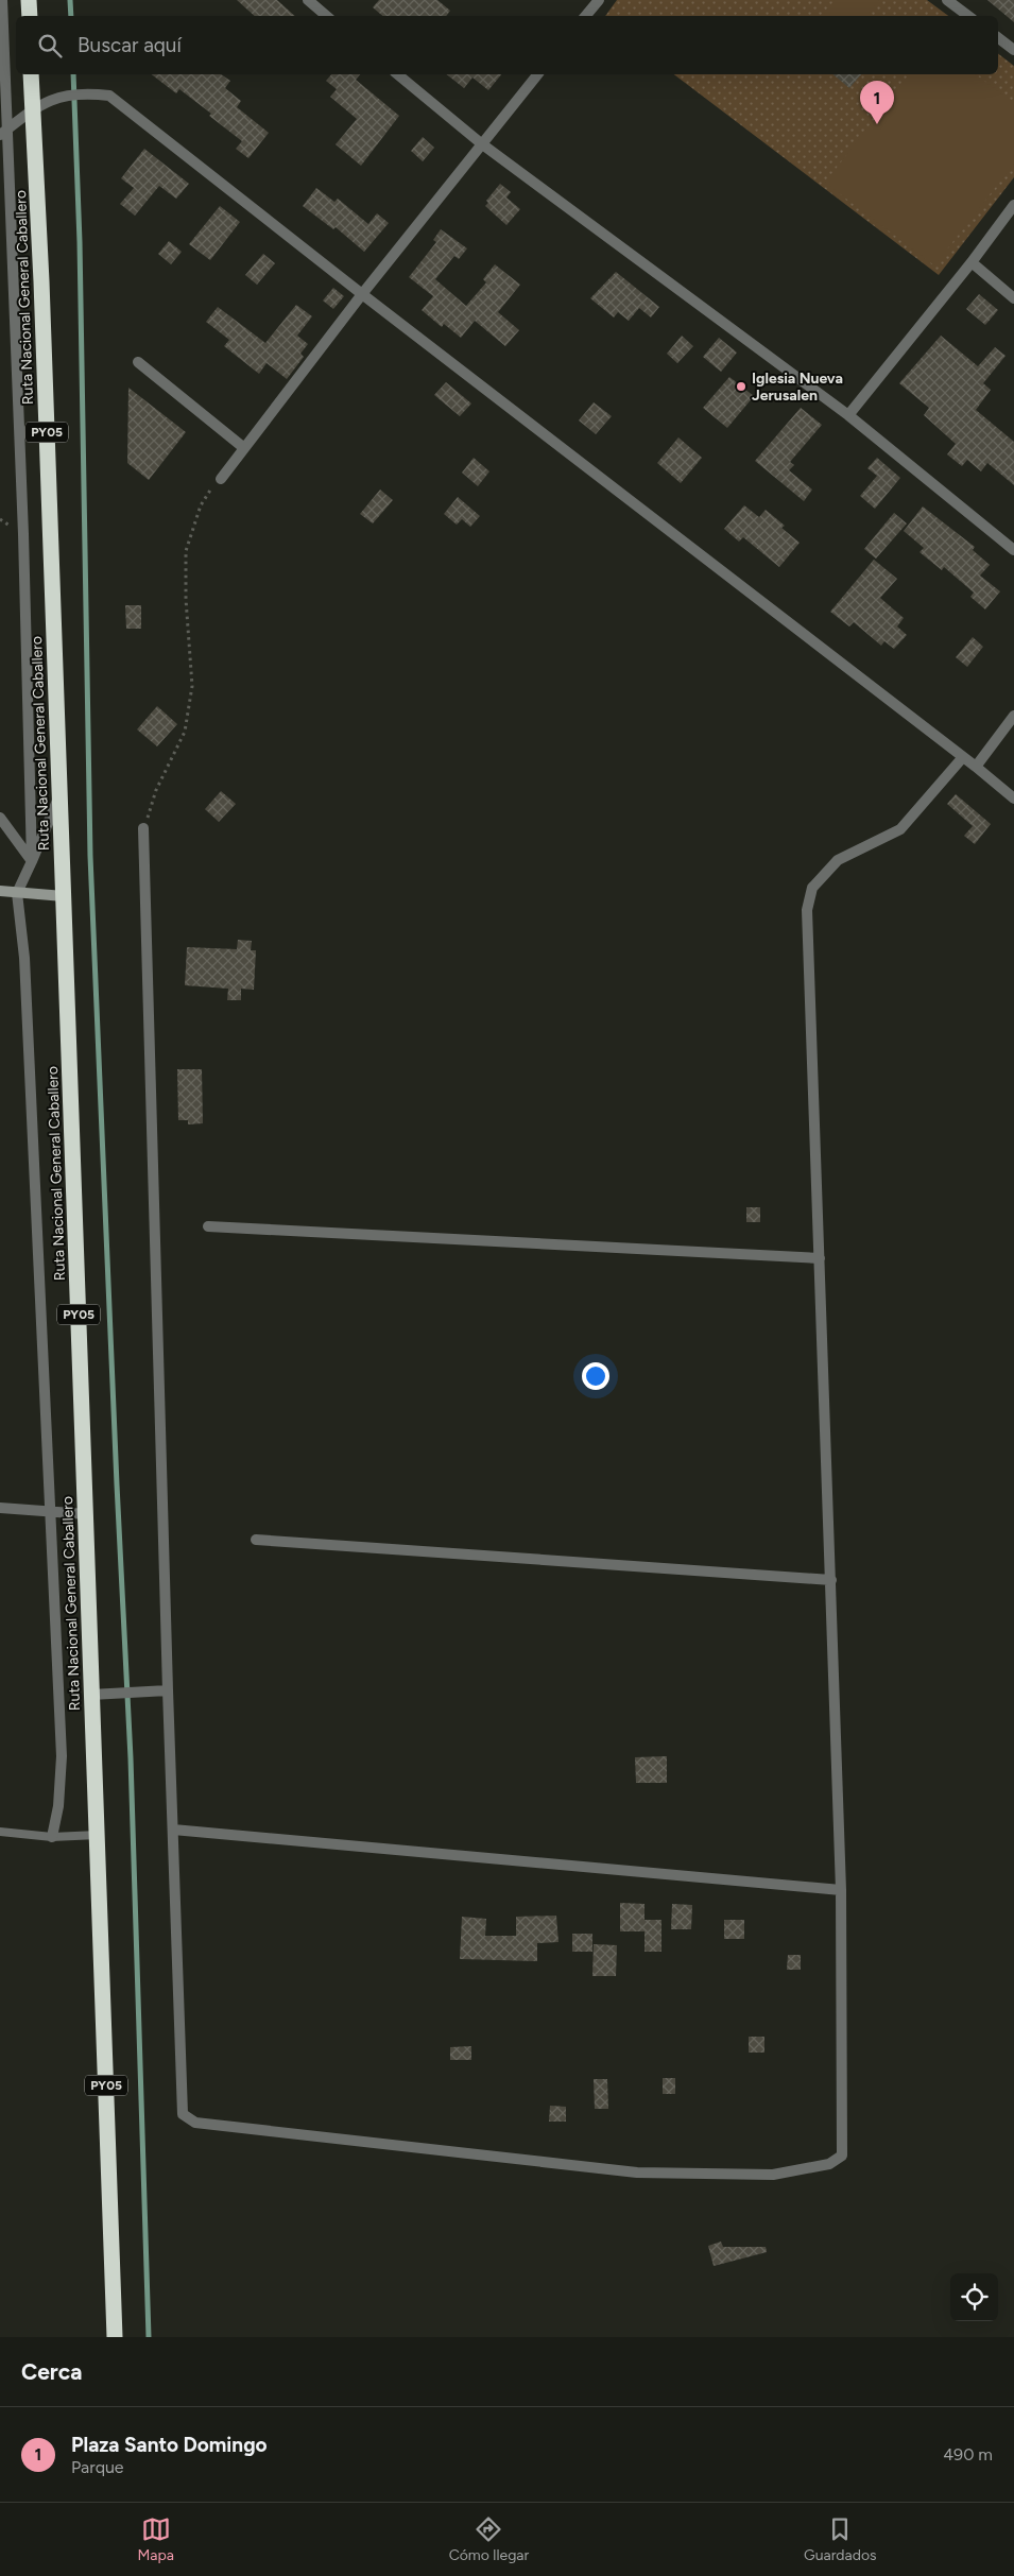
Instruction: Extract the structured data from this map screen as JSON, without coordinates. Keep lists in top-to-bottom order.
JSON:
{
  "streets": {
    "highway": ["Ruta Nacional General Caballero", "PY05"]
  },
  "places": ["Iglesia Nueva Jerusalen"],
  "page": {
    "search": "Buscar aquí",
    "pins": "1",
    "heading": "Cerca",
    "list": [
      {
        "mark": "1",
        "name": "Plaza Santo Domingo",
        "note": "Parque",
        "value": "490 m"
      }
    ],
    "nav": ["Mapa", "Cómo llegar", "Guardados"]
  }
}
